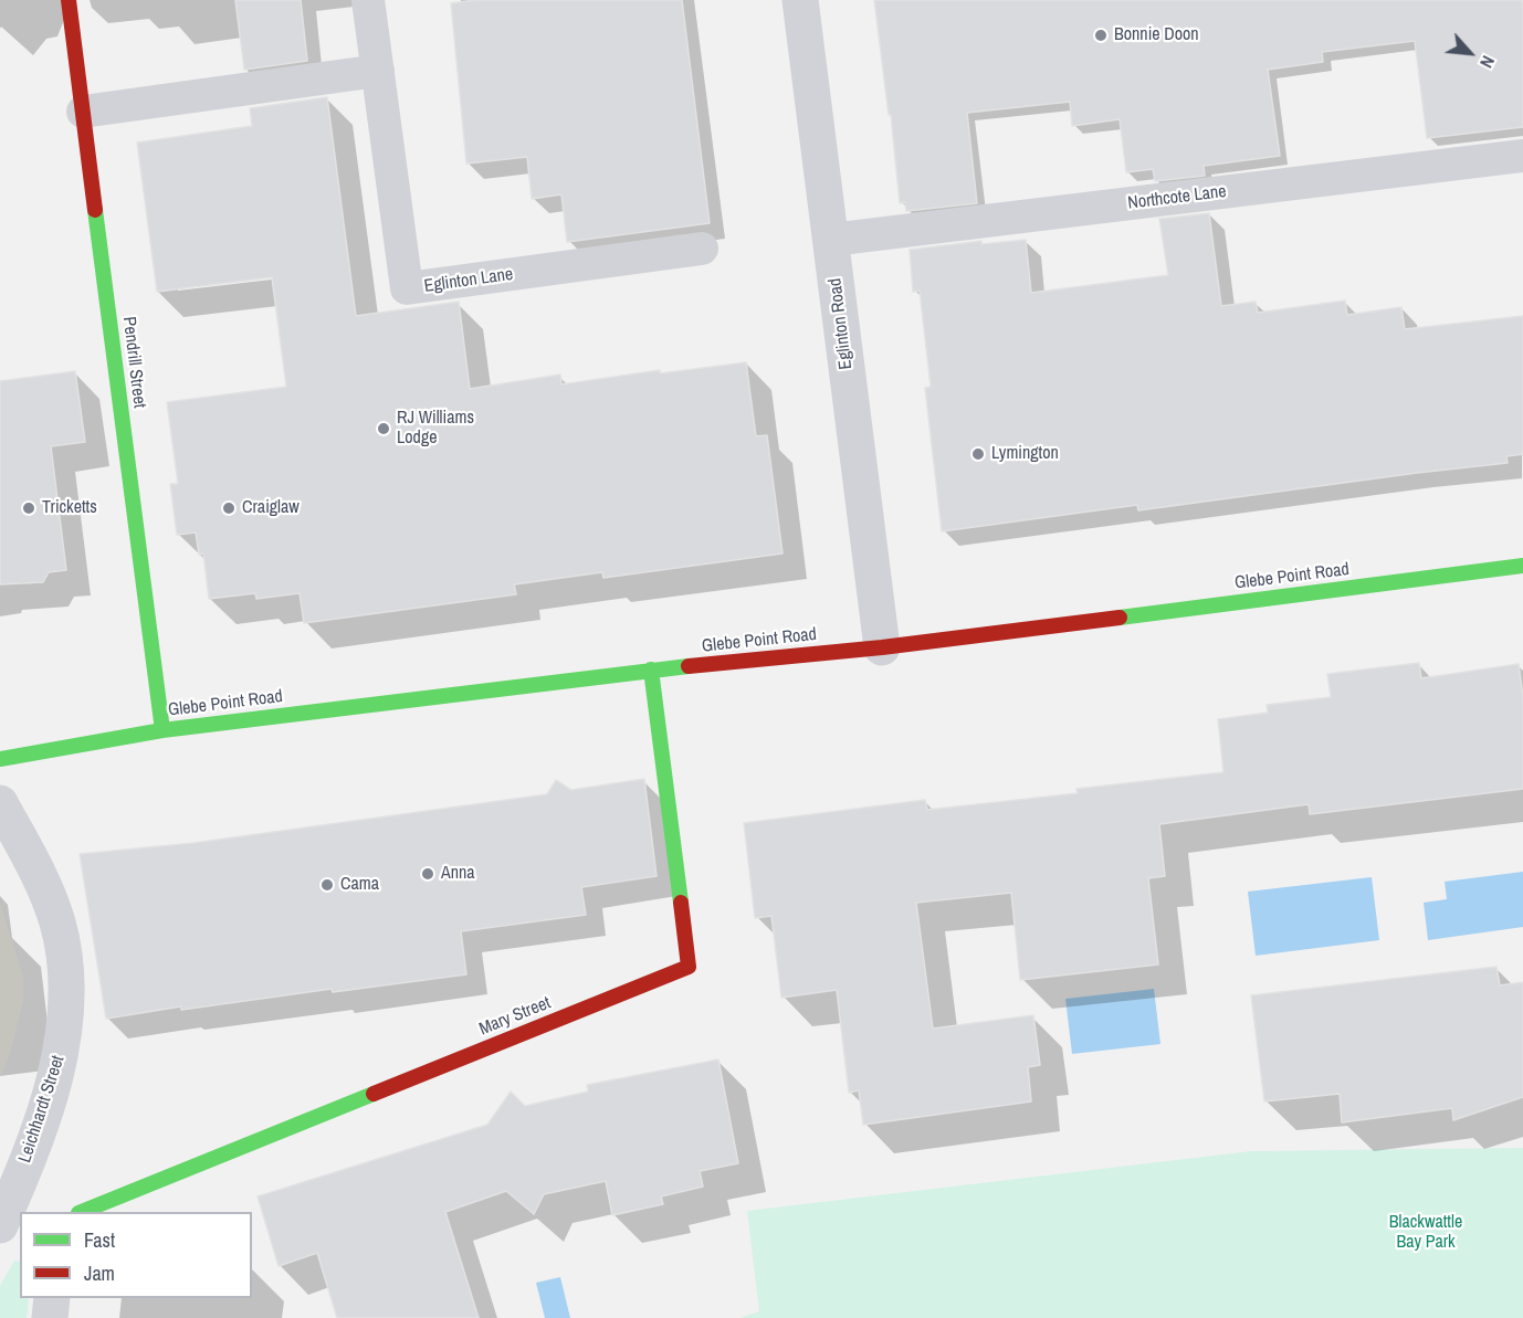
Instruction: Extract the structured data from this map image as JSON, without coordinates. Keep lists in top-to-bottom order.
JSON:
{
  "streets": {
    "street": [
      "Eglinton Road",
      "Pendrill Street",
      "Glebe Point Road",
      "Mary Street",
      "Leichhardt Street"
    ],
    "lane": ["Northcote Lane", "Eglinton Lane"]
  },
  "crossings": [
    ["Northcote Lane", "Eglinton Road"],
    ["Eglinton Road", "Glebe Point Road"],
    ["Pendrill Street", "Glebe Point Road"],
    ["Glebe Point Road", "Mary Street"]
  ],
  "parks": ["Blackwattle Bay Park"],
  "places": [
    "Bonnie Doon",
    "RJ Williams Lodge",
    "Lymington",
    "Tricketts",
    "Craiglaw",
    "Anna",
    "Cama"
  ],
  "legend": ["Fast", "Jam"],
  "north": "bottom right"
}
